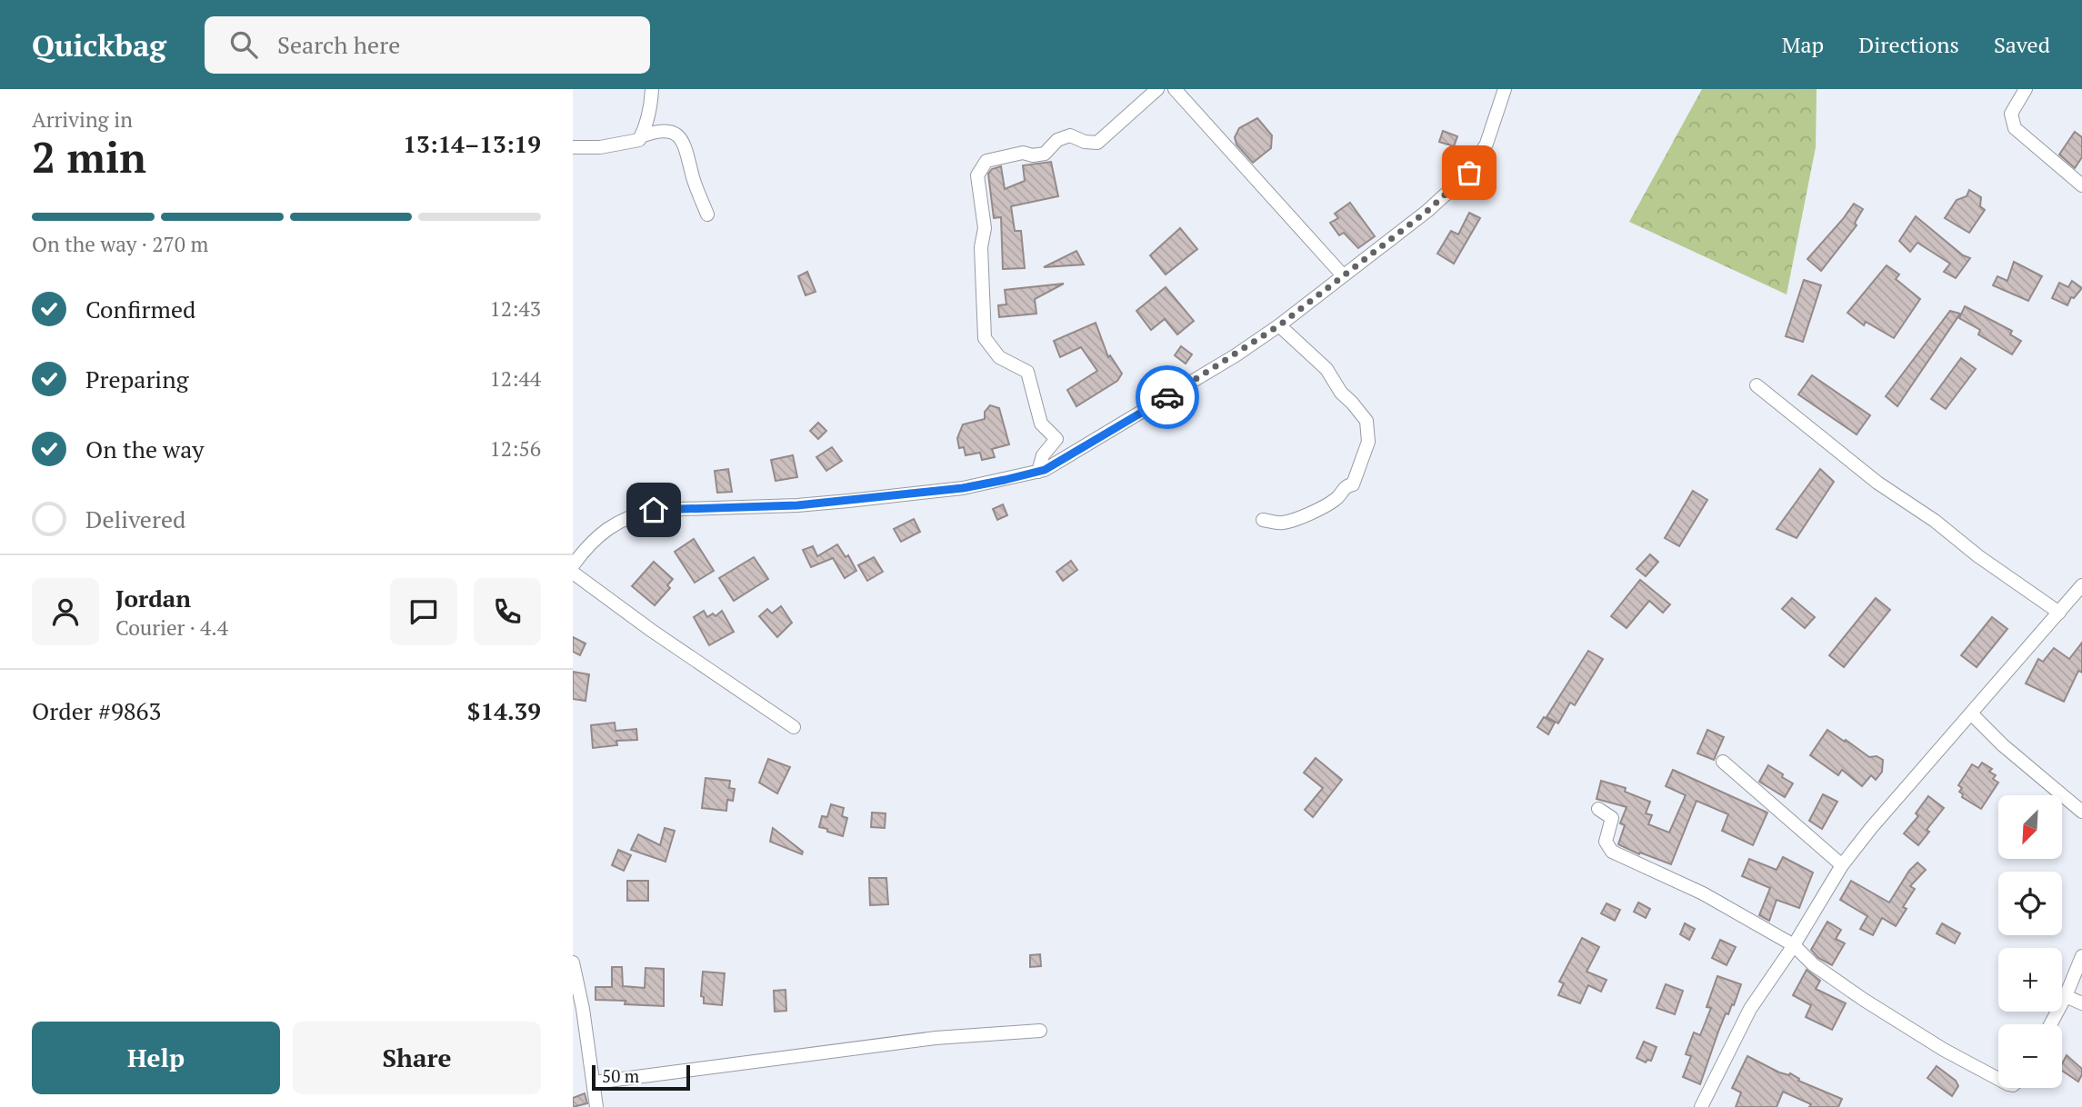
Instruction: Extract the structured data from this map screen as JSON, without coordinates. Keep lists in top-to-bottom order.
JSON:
{
  "scale_bar": "50 m",
  "north": "bottom left",
  "page": {
    "header": "Quickbag",
    "search": "Search here",
    "nav": ["Map", "Directions", "Saved"],
    "heading": ["2 min", "Arriving in", "13:14–13:19"],
    "panel": [
      "Jordan",
      "Courier · 4.4",
      "Order #9863",
      "$14.39"
    ],
    "bar": "On the way · 270 m",
    "list": [
      ["Confirmed", "12:43"],
      ["Preparing", "12:44"],
      ["On the way", "12:56"],
      "Delivered"
    ],
    "map_buttons": ["+", "−"],
    "buttons": ["Help", "Share"],
    "scale": "50 m"
  }
}
